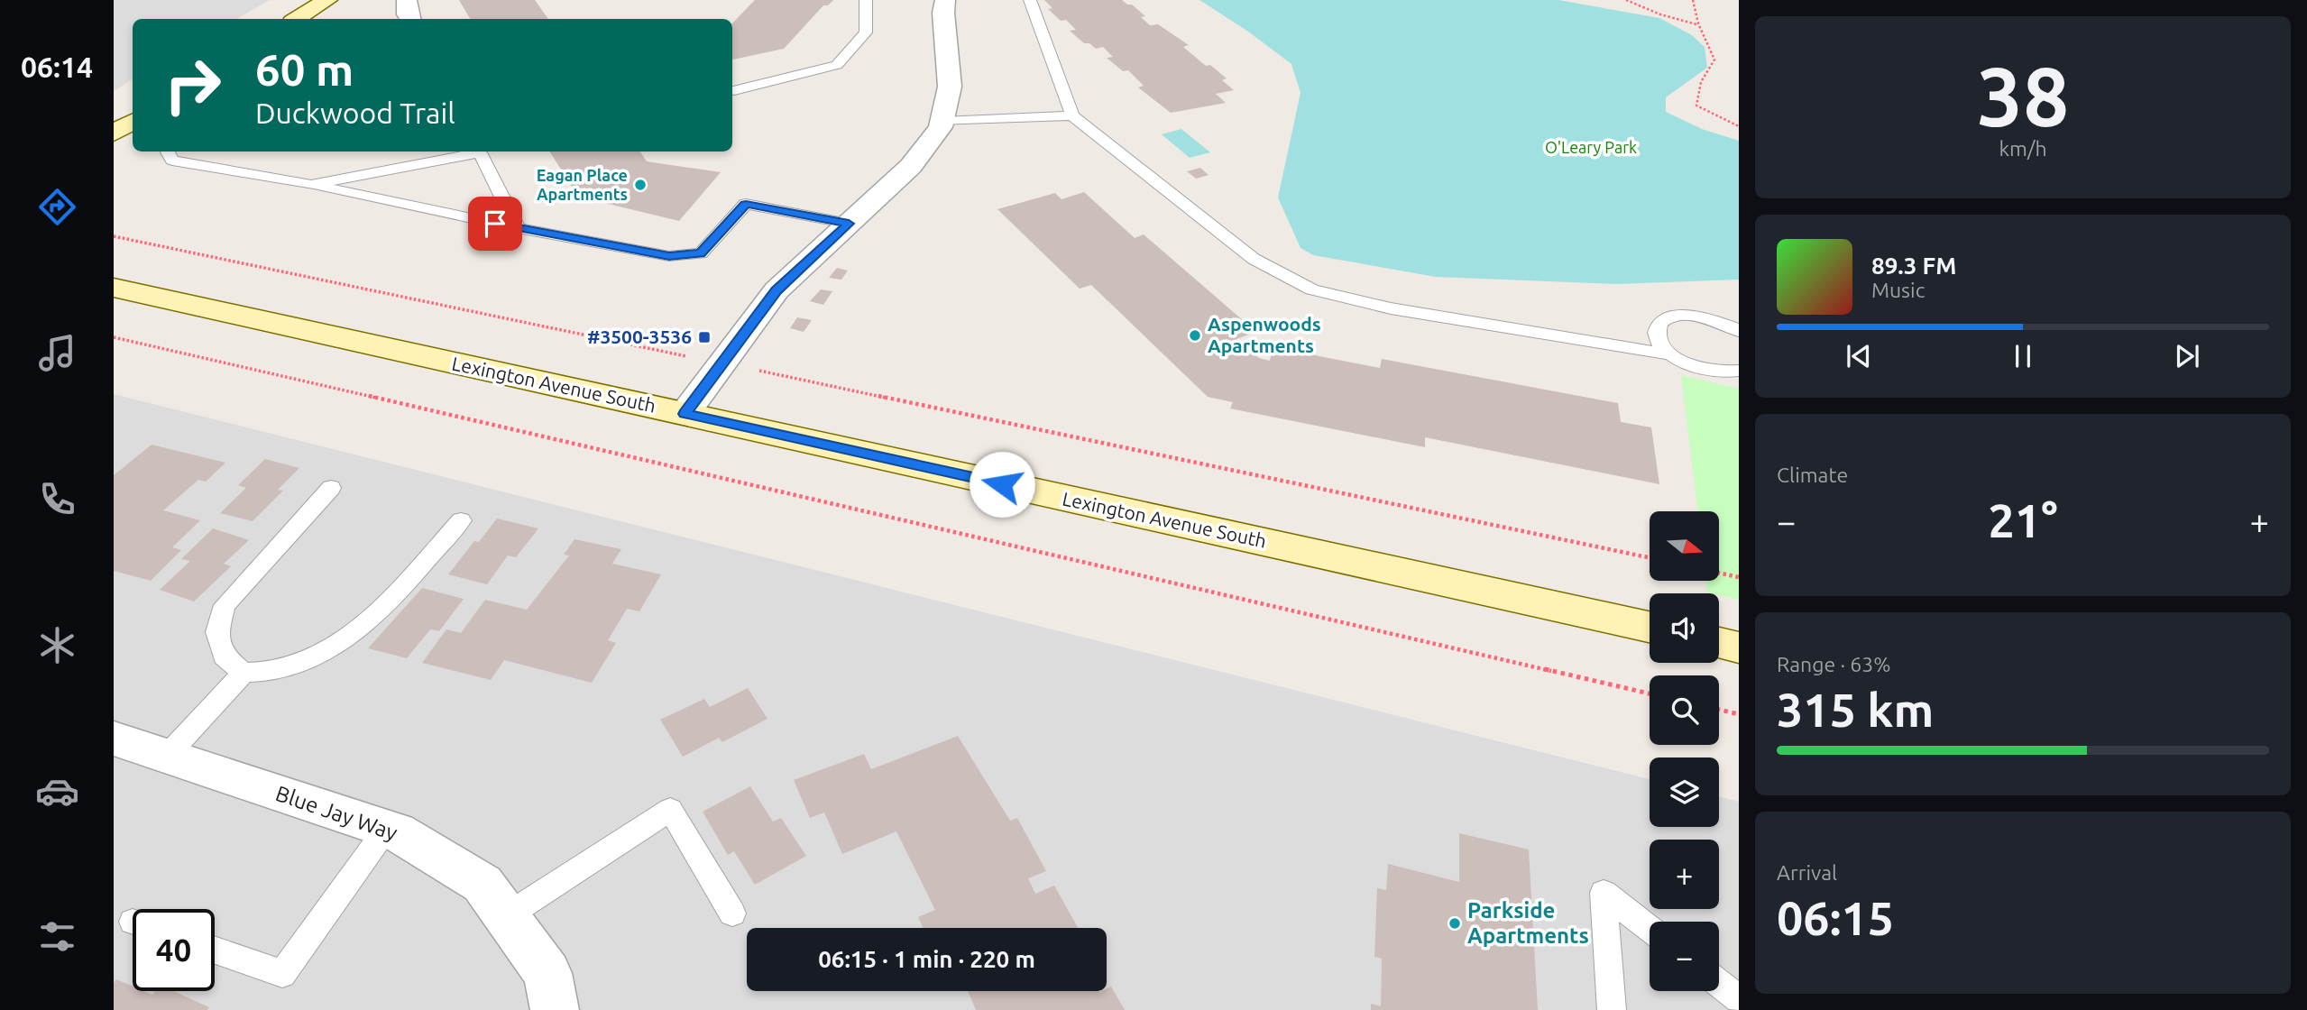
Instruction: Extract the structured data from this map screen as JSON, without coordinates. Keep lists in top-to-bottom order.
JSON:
{
  "streets": {
    "street": ["Lexington Avenue South", "Blue Jay Way"]
  },
  "parks": ["O'Leary Park"],
  "places": {
    "other": ["Eagan Place Apartments", "Aspenwoods Apartments", "Parkside Apartments"],
    "transit": ["#3500-3536"]
  },
  "north": "right",
  "page": {
    "tabs": "06:14",
    "tile": [
      ["38", "km/h"],
      "Climate",
      ["Range · 63%", "315 km"],
      ["Arrival", "06:15"]
    ],
    "turn": ["60 m", "Duckwood Trail"],
    "song": ["89.3 FM", "Music"],
    "heat": ["−", "21°", "+"],
    "map_buttons": ["+", "−"],
    "limit": "40",
    "trip": "06:15 · 1 min · 220 m"
  }
}
